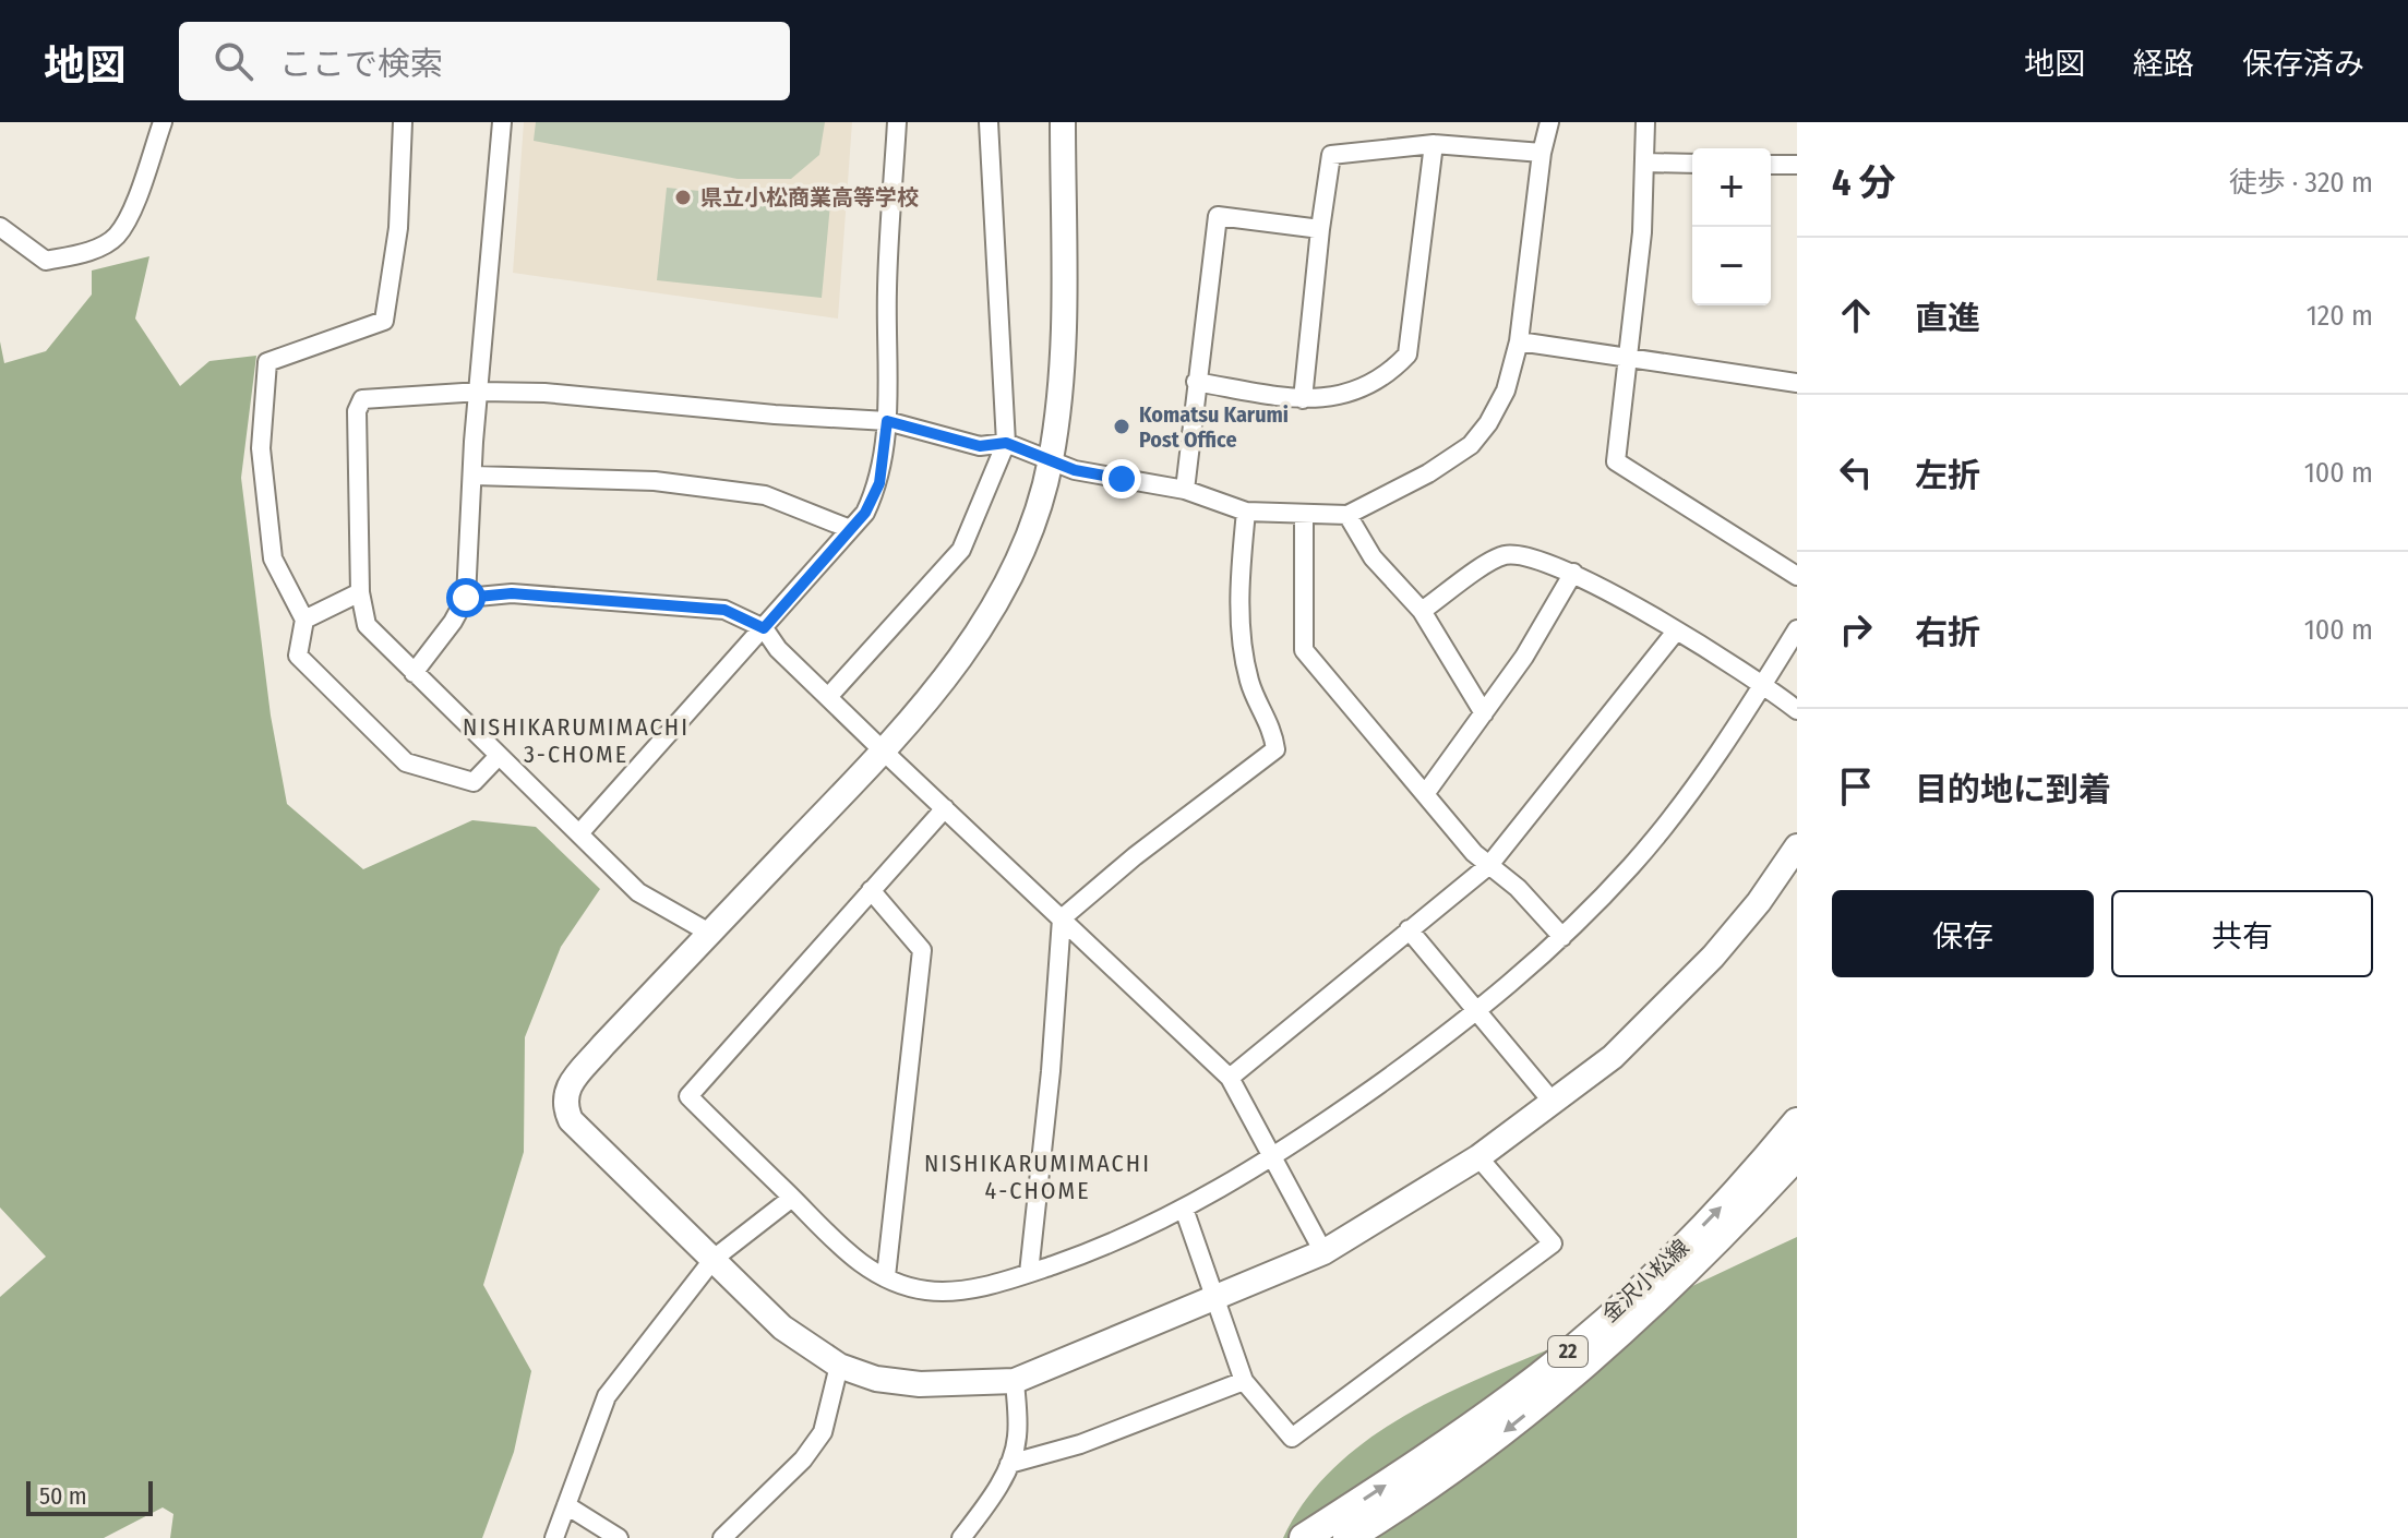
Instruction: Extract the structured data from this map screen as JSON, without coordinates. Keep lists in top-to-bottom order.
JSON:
{
  "streets": {
    "main road": ["金沢小松線", "22"]
  },
  "districts": ["NISHIKARUMIMACHI 3-CHOME", "NISHIKARUMIMACHI 4-CHOME"],
  "places": ["県立小松商業高等学校", "Komatsu Karumi Post Office"],
  "scale_bar": "50 m",
  "page": {
    "header": "地図",
    "search": "ここで検索",
    "nav": ["地図", "経路", "保存済み"],
    "heading": ["4 分", "徒歩 · 320 m"],
    "map_buttons": ["+", "−"],
    "list": [
      ["直進", "120 m"],
      ["左折", "100 m"],
      ["右折", "100 m"],
      "目的地に到着"
    ],
    "buttons": ["保存", "共有"],
    "scale": "50 m"
  }
}
